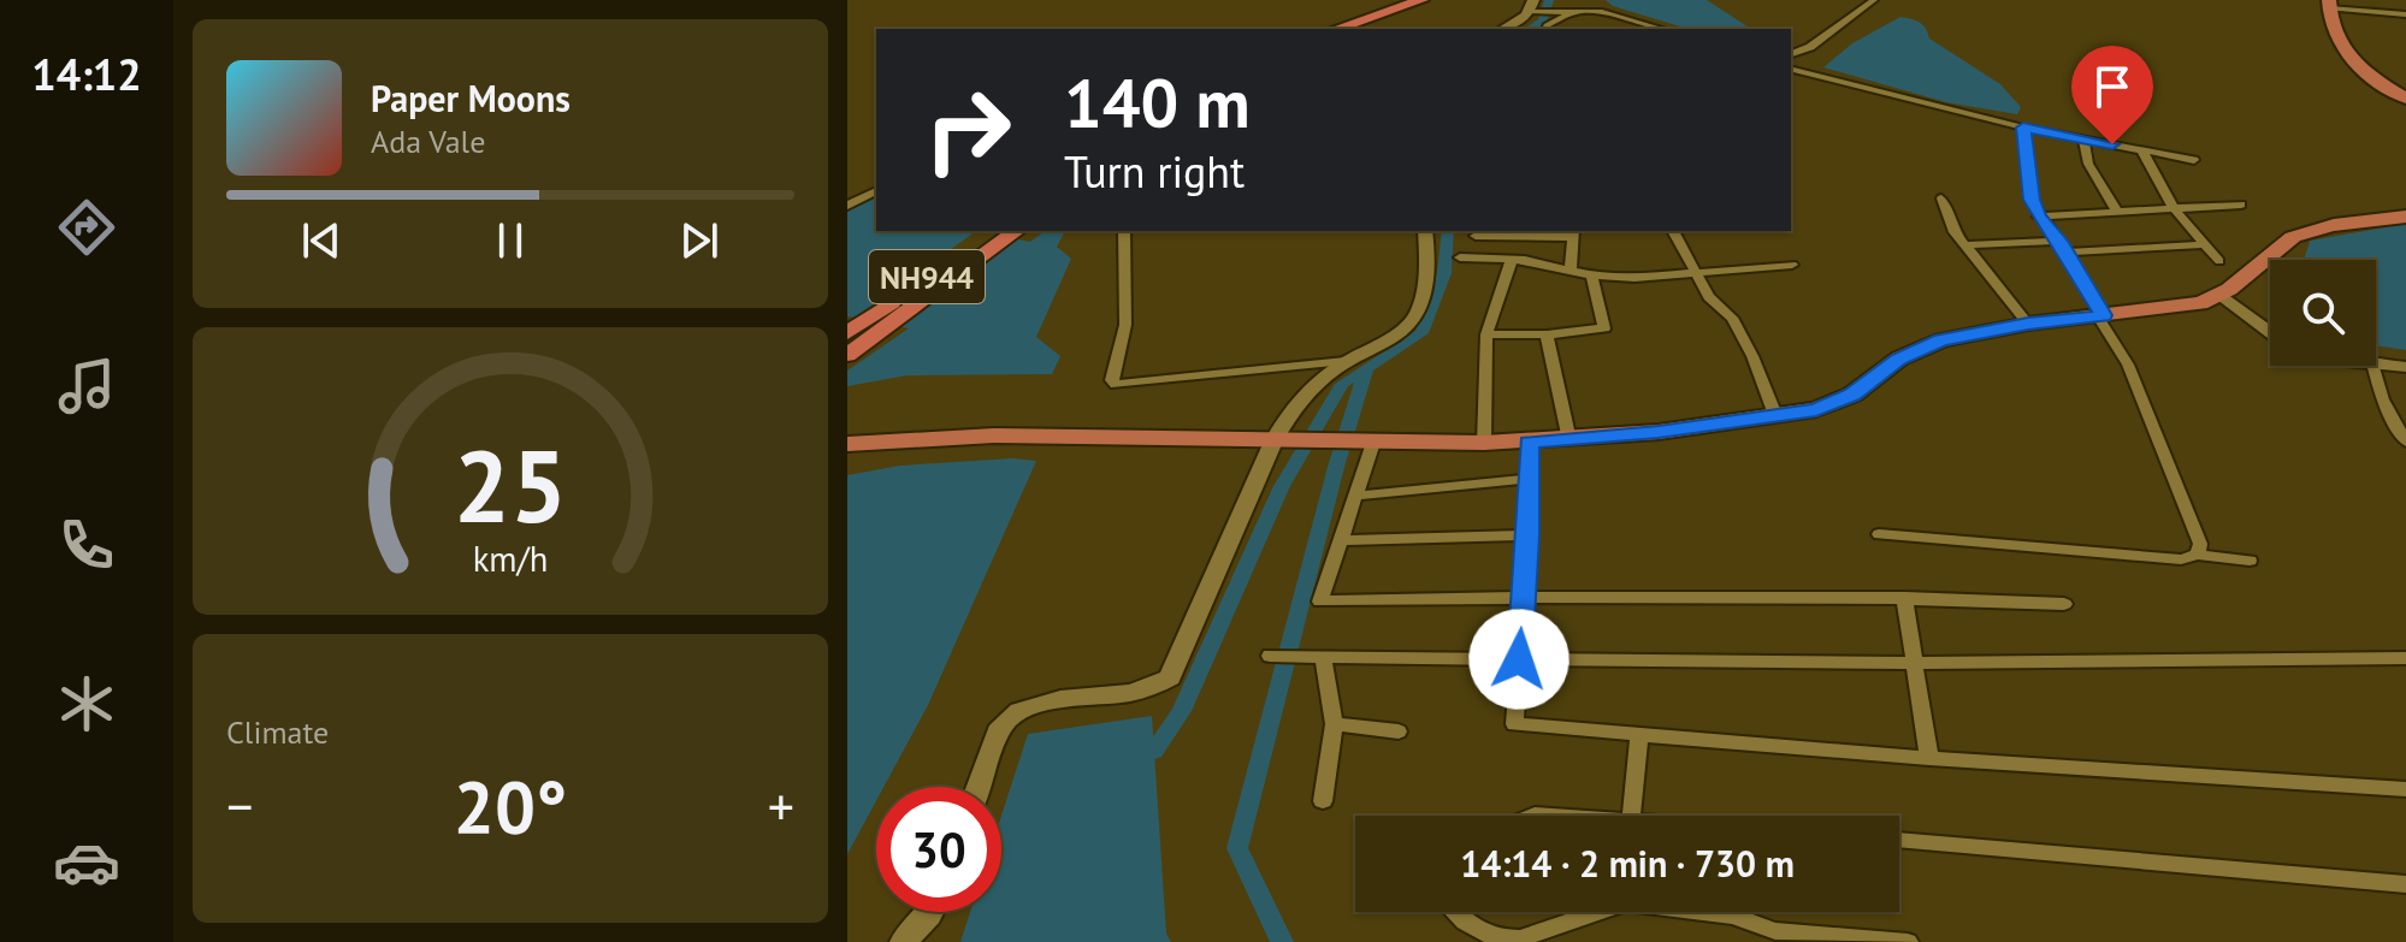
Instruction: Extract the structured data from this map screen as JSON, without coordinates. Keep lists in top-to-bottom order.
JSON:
{
  "streets": {
    "highway": ["NH944"]
  },
  "page": {
    "tabs": "14:12",
    "turn": ["140 m", "Turn right"],
    "song": ["Paper Moons", "Ada Vale"],
    "tile": "Climate",
    "heat": ["−", "20°", "+"],
    "limit": "30",
    "trip": "14:14 · 2 min · 730 m",
    "gauge": ["25", "km/h"]
  }
}
